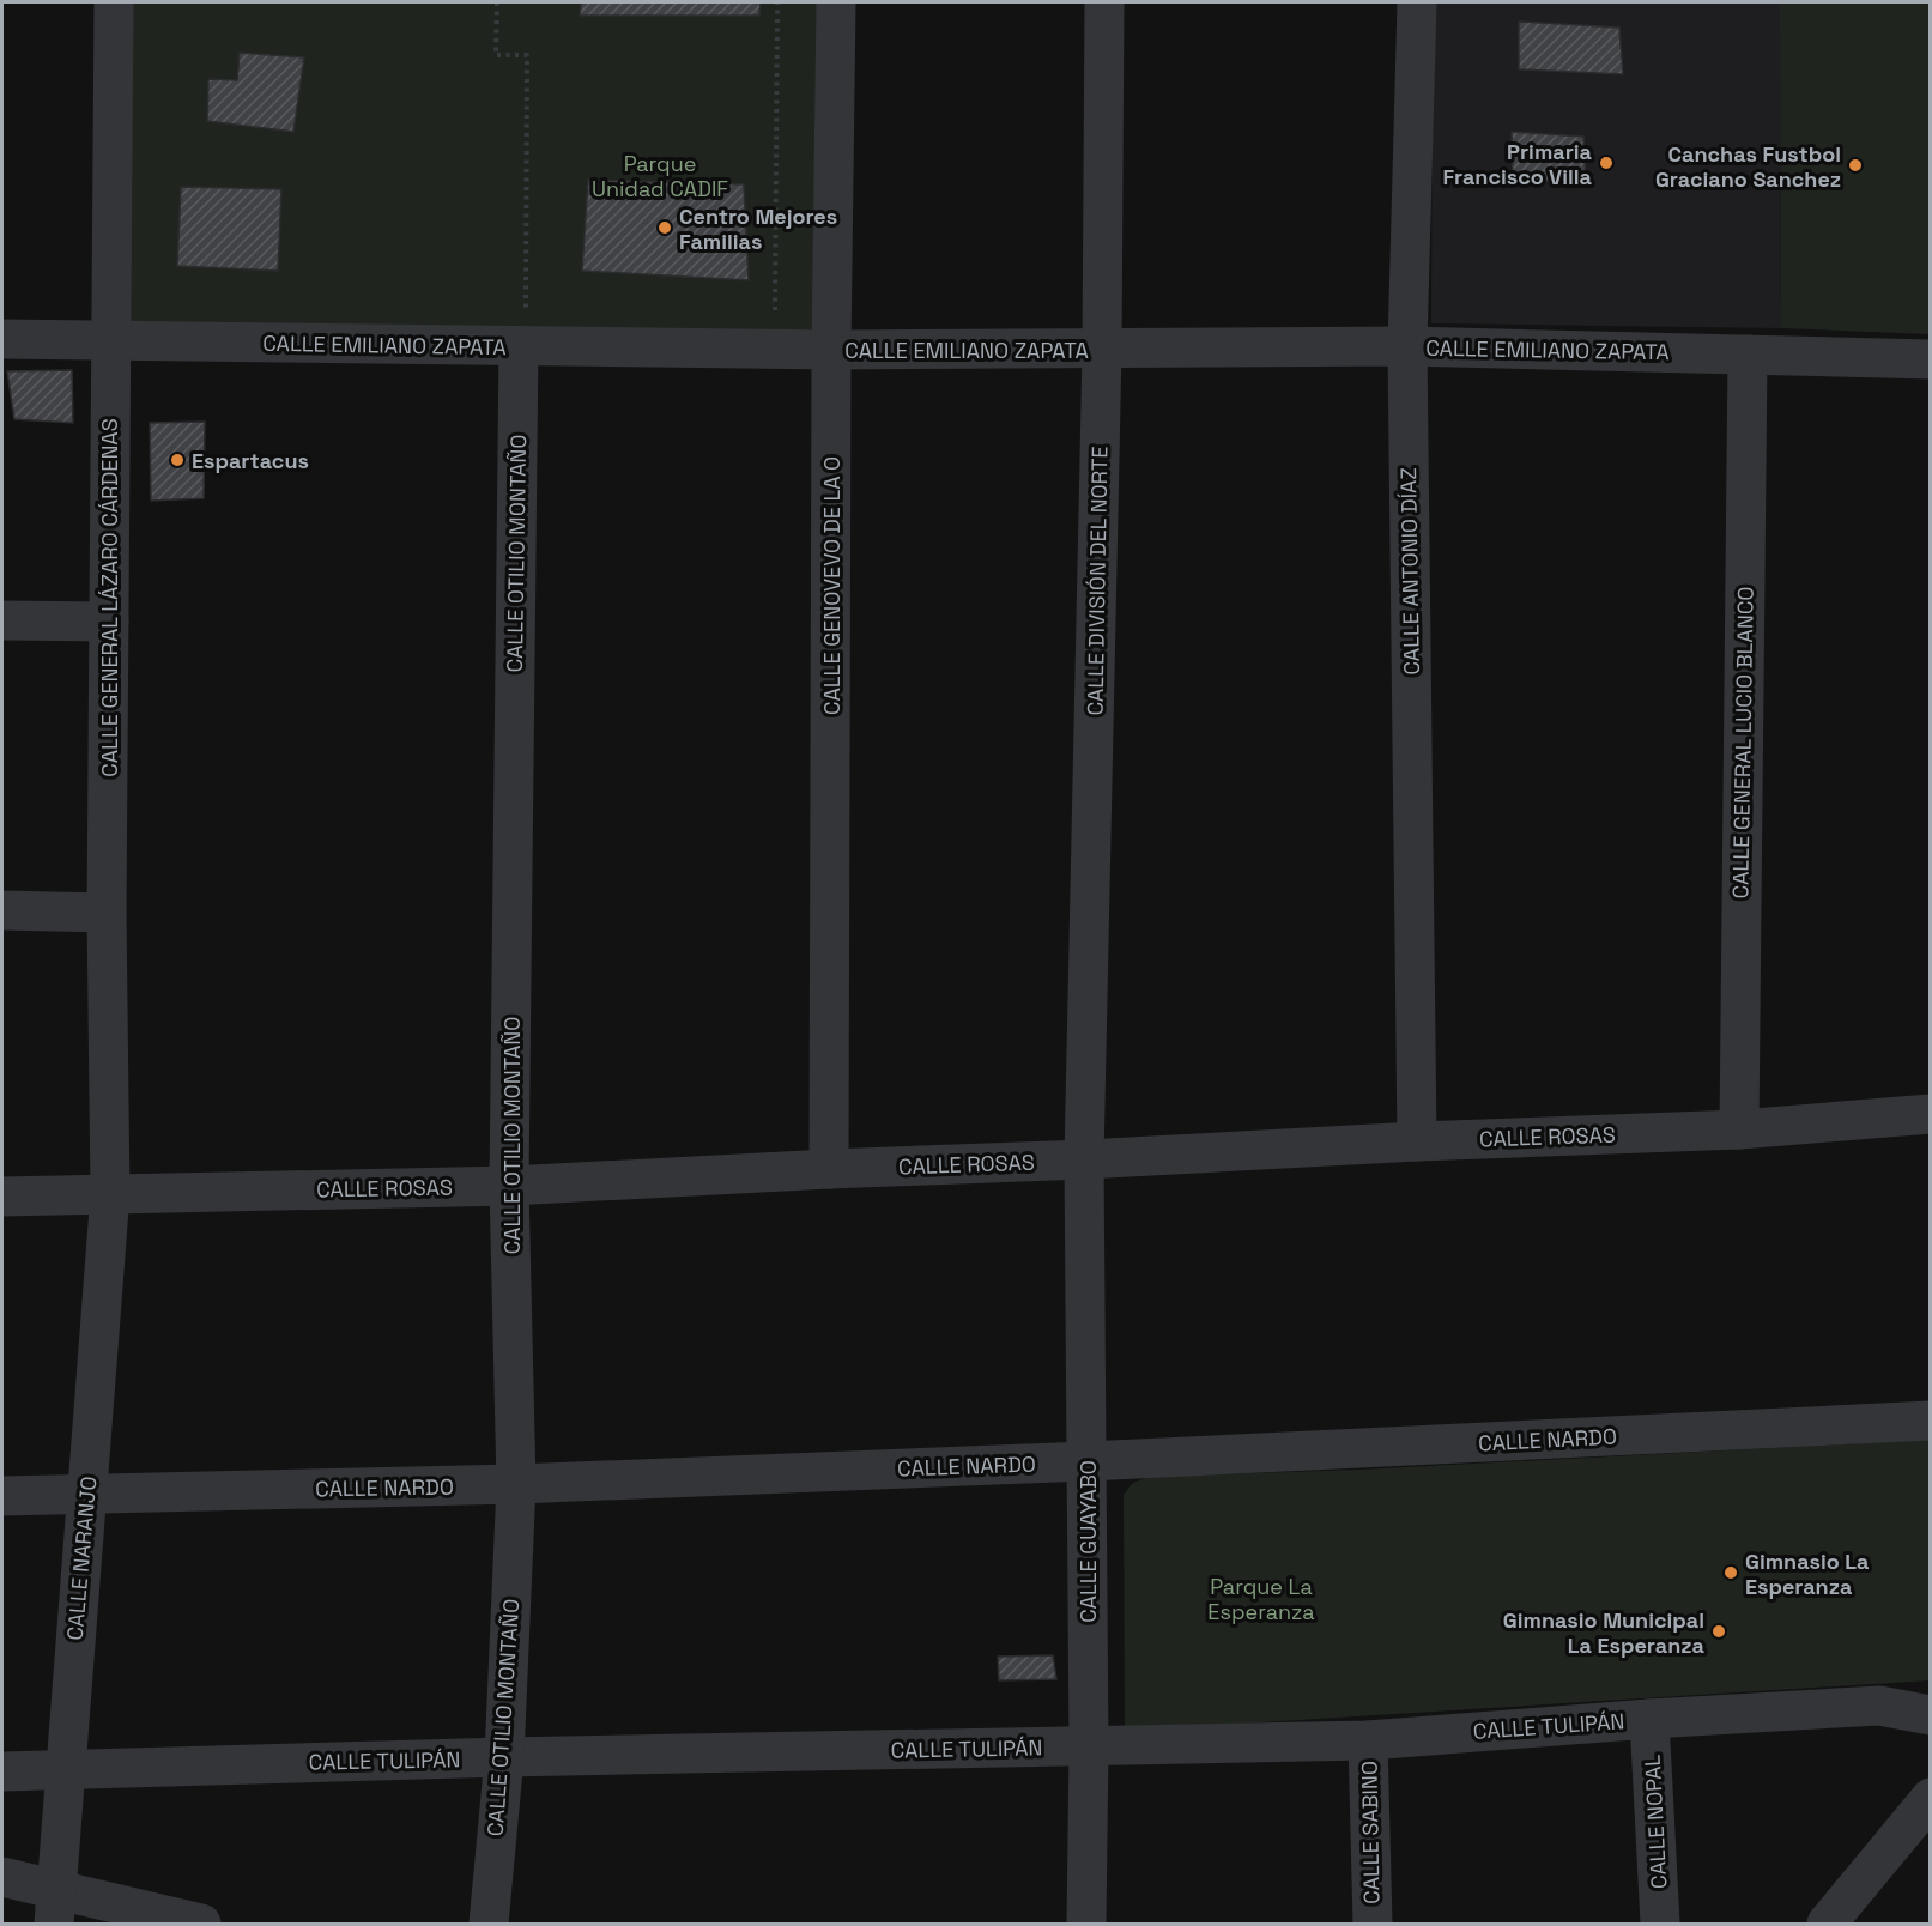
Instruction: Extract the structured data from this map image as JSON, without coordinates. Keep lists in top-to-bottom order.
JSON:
{
  "streets": {
    "street": [
      "CALLE EMILIANO ZAPATA",
      "CALLE OTILIO MONTAÑO",
      "CALLE ANTONIO DÍAZ",
      "CALLE DIVISIÓN DEL NORTE",
      "CALLE GENOVEVO DE LA O",
      "CALLE GENERAL LÁZARO CÁRDENAS",
      "CALLE GENERAL LUCIO BLANCO",
      "CALLE ROSAS",
      "CALLE NARDO",
      "CALLE GUAYABO",
      "CALLE NARANJO",
      "CALLE TULIPÁN",
      "CALLE NOPAL",
      "CALLE SABINO"
    ]
  },
  "crossings": [
    ["CALLE EMILIANO ZAPATA", "CALLE OTILIO MONTAÑO"],
    ["CALLE EMILIANO ZAPATA", "CALLE ANTONIO DÍAZ"],
    ["CALLE EMILIANO ZAPATA", "CALLE DIVISIÓN DEL NORTE"],
    ["CALLE EMILIANO ZAPATA", "CALLE GENOVEVO DE LA O"],
    ["CALLE EMILIANO ZAPATA", "CALLE GENERAL LÁZARO CÁRDENAS"],
    ["CALLE EMILIANO ZAPATA", "CALLE GENERAL LUCIO BLANCO"],
    ["CALLE OTILIO MONTAÑO", "CALLE ROSAS"],
    ["CALLE OTILIO MONTAÑO", "CALLE NARDO"],
    ["CALLE OTILIO MONTAÑO", "CALLE TULIPÁN"],
    ["CALLE ANTONIO DÍAZ", "CALLE ROSAS"],
    ["CALLE DIVISIÓN DEL NORTE", "CALLE ROSAS"],
    ["CALLE DIVISIÓN DEL NORTE", "CALLE GUAYABO"],
    ["CALLE GENOVEVO DE LA O", "CALLE ROSAS"],
    ["CALLE GENERAL LÁZARO CÁRDENAS", "CALLE ROSAS"],
    ["CALLE GENERAL LÁZARO CÁRDENAS", "CALLE NARANJO"],
    ["CALLE GENERAL LUCIO BLANCO", "CALLE ROSAS"],
    ["CALLE ROSAS", "CALLE GUAYABO"],
    ["CALLE ROSAS", "CALLE NARANJO"],
    ["CALLE NARDO", "CALLE GUAYABO"],
    ["CALLE NARDO", "CALLE NARANJO"],
    ["CALLE GUAYABO", "CALLE TULIPÁN"],
    ["CALLE NARANJO", "CALLE TULIPÁN"],
    ["CALLE TULIPÁN", "CALLE NOPAL"],
    ["CALLE TULIPÁN", "CALLE SABINO"]
  ],
  "parks": ["Parque Unidad CADIF", "Parque La Esperanza"],
  "places": [
    "Primaria Francisco Villa",
    "Canchas Fustbol Graciano Sanchez",
    "Centro Mejores Familias",
    "Espartacus",
    "Gimnasio La Esperanza",
    "Gimnasio Municipal La Esperanza"
  ]
}
